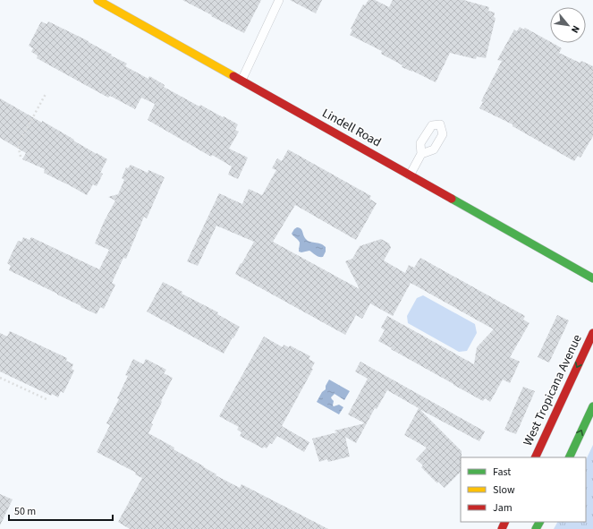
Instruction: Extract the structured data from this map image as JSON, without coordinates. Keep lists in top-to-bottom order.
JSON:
{
  "streets": {
    "street": ["Lindell Road", "West Tropicana Avenue"]
  },
  "legend": ["Fast", "Slow", "Jam"],
  "scale_bar": "50 m",
  "north": "bottom right"
}
